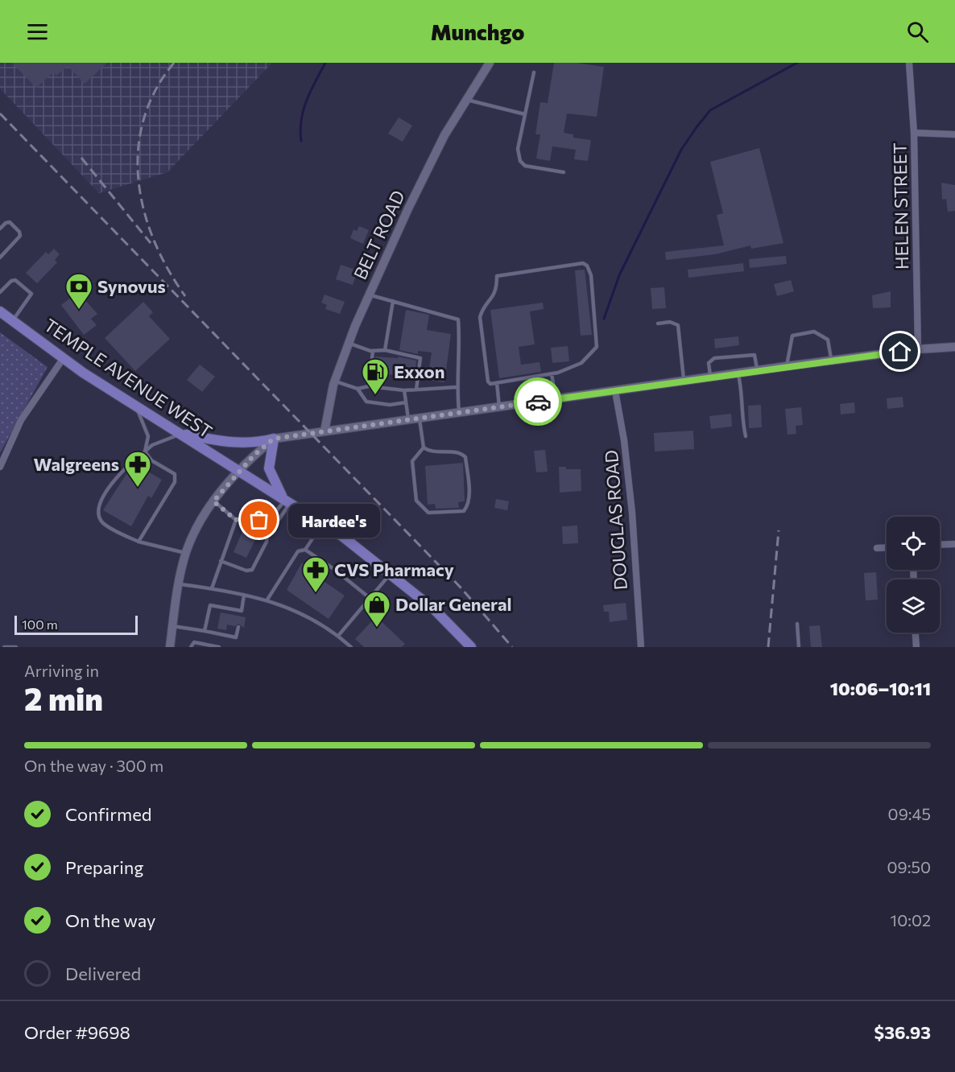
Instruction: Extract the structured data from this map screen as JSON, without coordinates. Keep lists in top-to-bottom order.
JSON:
{
  "streets": {
    "main road": ["BELT ROAD", "TEMPLE AVENUE WEST"],
    "street": ["HELEN STREET", "DOUGLAS ROAD"]
  },
  "places": {
    "bank": ["Synovus"],
    "fuel station": ["Exxon"],
    "pharmacy": ["Walgreens", "CVS Pharmacy"],
    "other": ["Hardee's"],
    "shop": ["Dollar General"]
  },
  "scale_bar": "100 m",
  "page": {
    "header": "Munchgo",
    "bubble": "Hardee's",
    "scale": "100 m",
    "heading": ["2 min", "Arriving in", "10:06–10:11"],
    "panel": ["Order #9698", "$36.93"],
    "bar": "On the way · 300 m",
    "list": [
      ["Confirmed", "09:45"],
      ["Preparing", "09:50"],
      ["On the way", "10:02"],
      "Delivered"
    ]
  }
}
